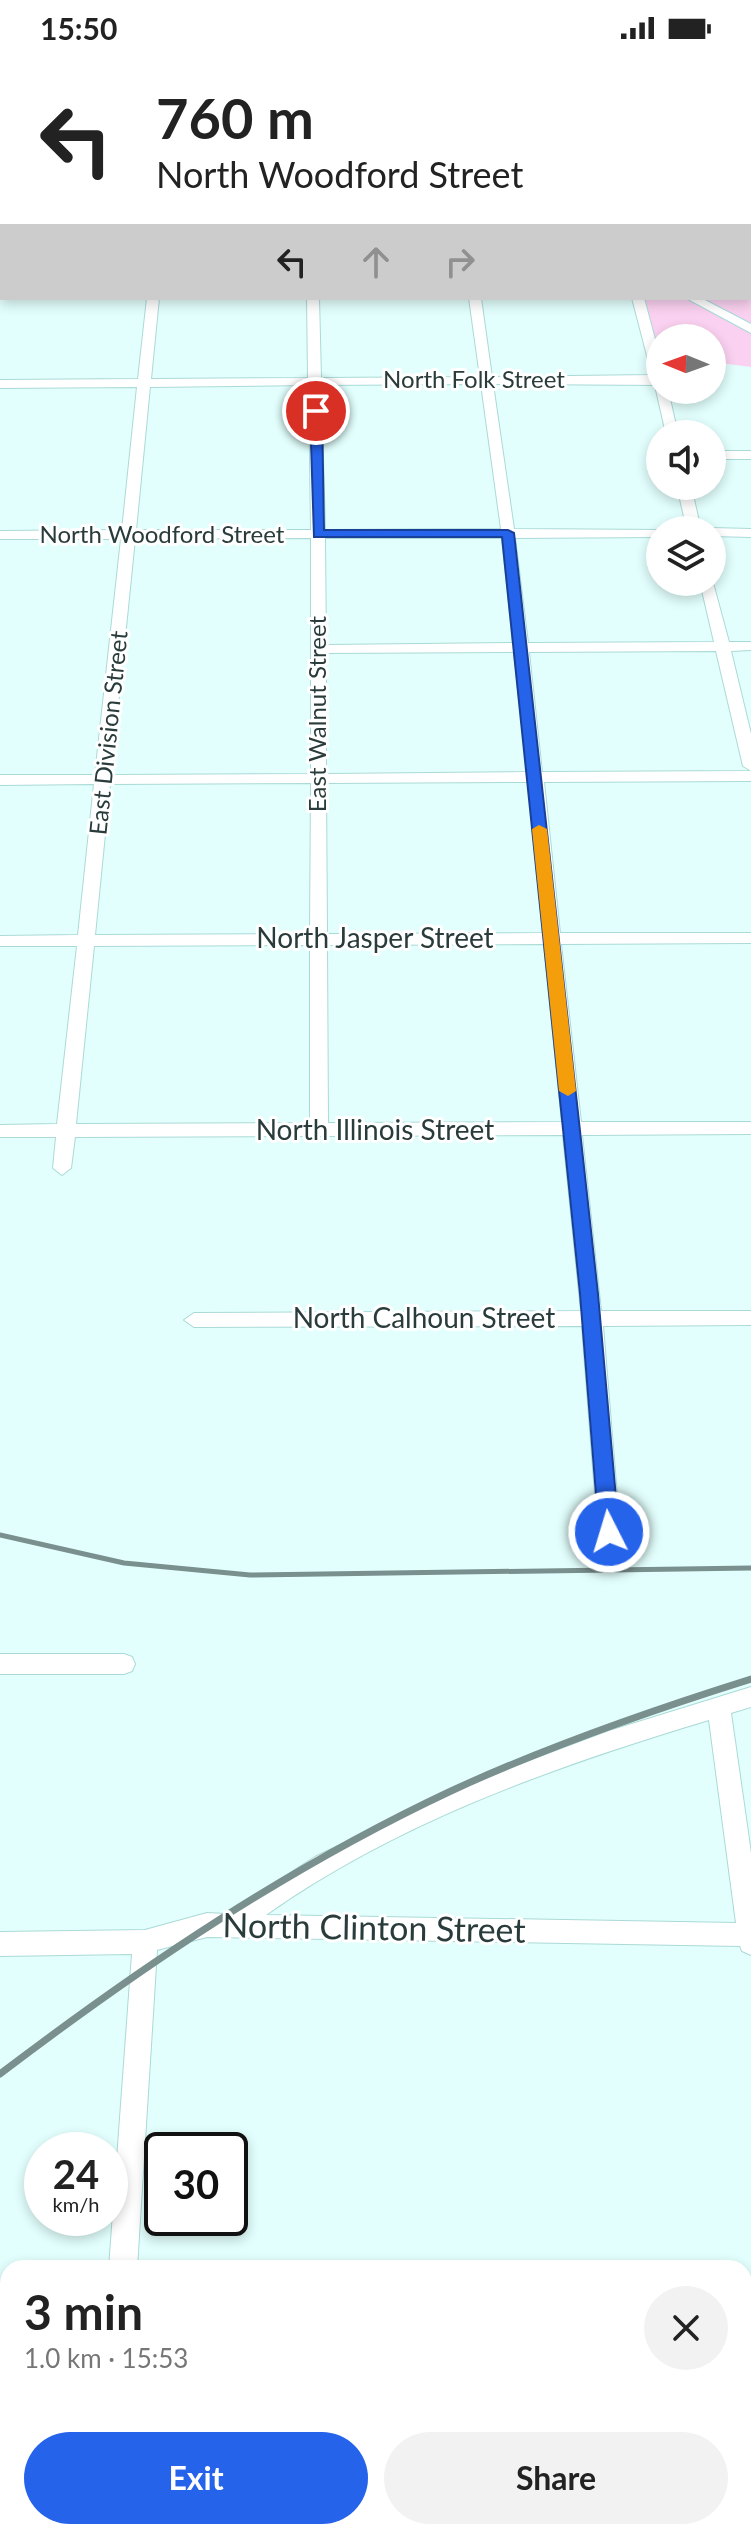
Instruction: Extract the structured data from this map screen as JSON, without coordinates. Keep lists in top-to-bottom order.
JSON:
{
  "streets": {
    "street": [
      "North Folk Street",
      "North Woodford Street",
      "East Walnut Street",
      "East Division Street",
      "North Jasper Street",
      "North Illinois Street",
      "North Calhoun Street",
      "North Clinton Street"
    ]
  },
  "crossings": [
    ["North Folk Street", "East Walnut Street"],
    ["North Folk Street", "East Division Street"],
    ["North Woodford Street", "East Walnut Street"],
    ["North Woodford Street", "East Division Street"],
    ["East Walnut Street", "North Jasper Street"],
    ["East Walnut Street", "North Illinois Street"],
    ["East Division Street", "North Jasper Street"],
    ["East Division Street", "North Illinois Street"]
  ],
  "north": "left",
  "page": {
    "status": "15:50",
    "turn": ["760 m", "North Woodford Street"],
    "speed": "24 km/h",
    "limit": "30",
    "heading": ["3 min", "1.0 km · 15:53"],
    "buttons": ["Exit", "Share"]
  }
}
